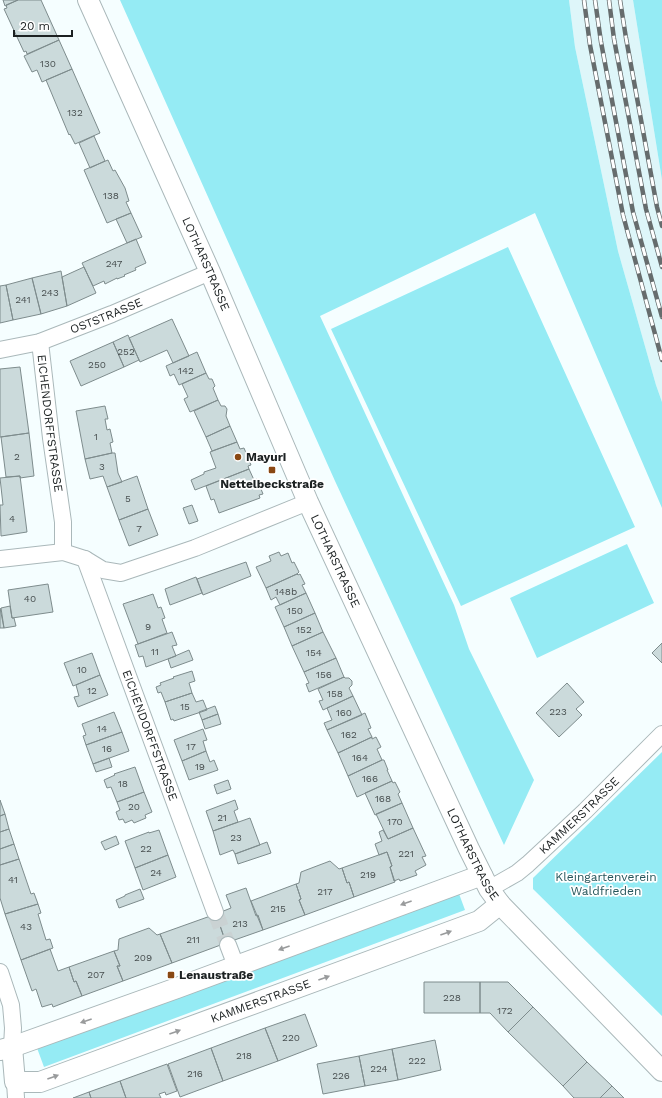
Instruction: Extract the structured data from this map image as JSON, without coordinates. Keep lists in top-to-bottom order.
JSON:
{
  "streets": {
    "street": [
      "LOTHARSTRASSE",
      "OSTSTRASSE",
      "EICHENDORFFSTRASSE",
      "KAMMERSTRASSE"
    ]
  },
  "crossings": [
    ["LOTHARSTRASSE", "OSTSTRASSE"],
    ["LOTHARSTRASSE", "KAMMERSTRASSE"],
    ["OSTSTRASSE", "EICHENDORFFSTRASSE"]
  ],
  "parks": ["Kleingartenverein Waldfrieden"],
  "places": {
    "other": ["Mayuri"],
    "transit": ["Nettelbeckstraße", "Lenaustraße"]
  },
  "house_numbers": [
    "130",
    "132",
    "138",
    "247",
    "243",
    "241",
    "252",
    "250",
    "142",
    "1",
    "2",
    "3",
    "5",
    "4",
    "7",
    "148b",
    "40",
    "150",
    "9",
    "152",
    "11",
    "154",
    "10",
    "156",
    "12",
    "158",
    "15",
    "223",
    "160",
    "14",
    "162",
    "17",
    "16",
    "164",
    "19",
    "166",
    "18",
    "168",
    "20",
    "21",
    "170",
    "23",
    "22",
    "221",
    "24",
    "219",
    "41",
    "217",
    "215",
    "213",
    "43",
    "211",
    "209",
    "207",
    "228",
    "172",
    "220",
    "218",
    "222",
    "224",
    "216",
    "226"
  ],
  "scale_bar": "20 m"
}
